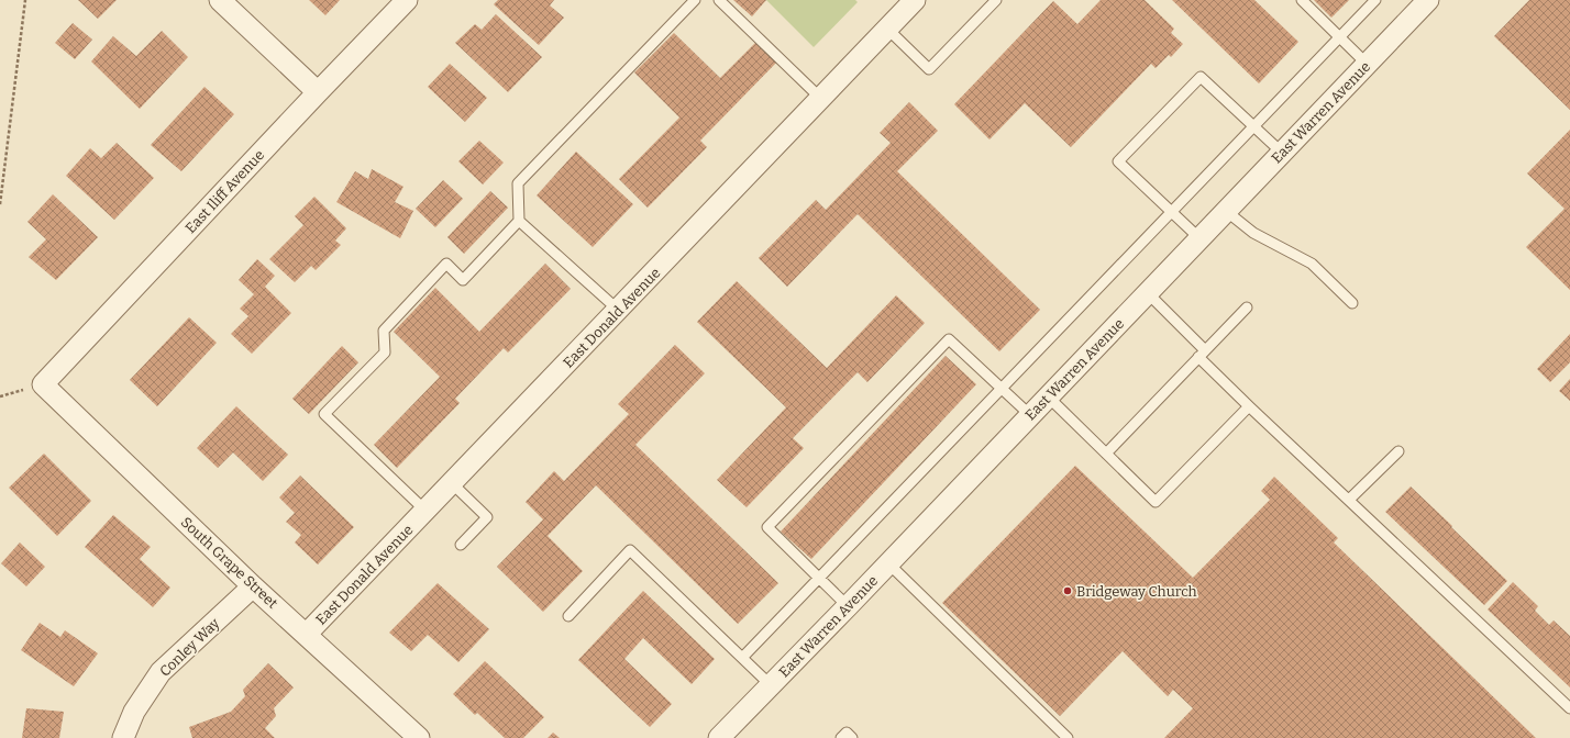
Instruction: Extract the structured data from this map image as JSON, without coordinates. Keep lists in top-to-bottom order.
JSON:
{
  "streets": {
    "street": [
      "East Warren Avenue",
      "East Iliff Avenue",
      "East Donald Avenue",
      "South Grape Street",
      "Conley Way"
    ]
  },
  "crossings": [
    ["East Iliff Avenue", "South Grape Street"],
    ["East Donald Avenue", "South Grape Street"],
    ["South Grape Street", "Conley Way"]
  ],
  "places": ["Bridgeway Church"]
}
